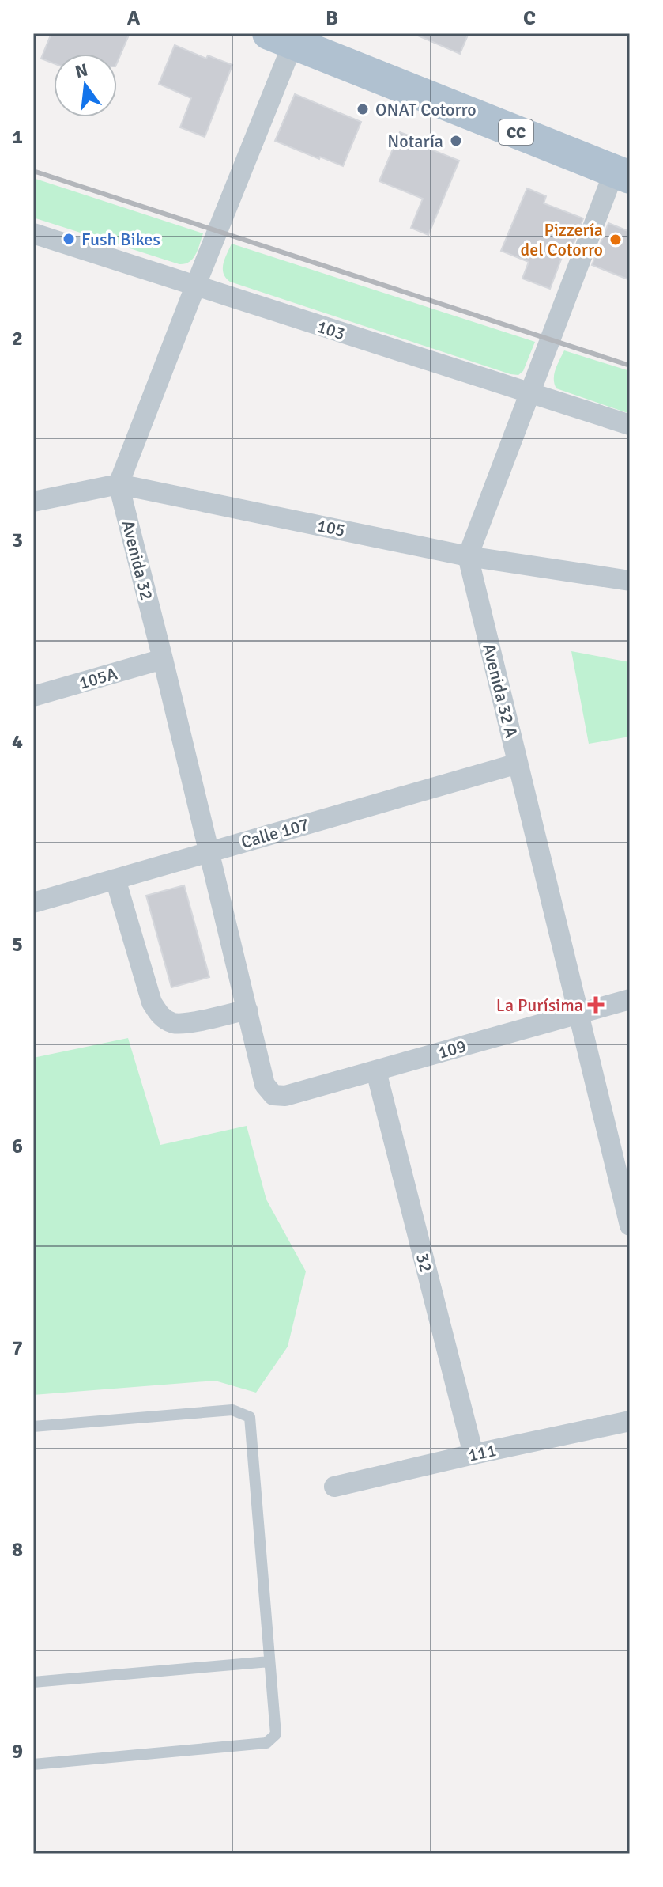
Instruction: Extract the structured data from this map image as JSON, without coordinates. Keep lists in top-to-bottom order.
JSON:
{
  "streets": {
    "main road": ["CC"],
    "street": [
      "103",
      "105",
      "Avenida 32",
      "105A",
      "Avenida 32 A",
      "Calle 107",
      "109",
      "32",
      "111"
    ]
  },
  "crossings": [
    ["105", "Avenida 32"],
    ["105", "Avenida 32 A"],
    ["Avenida 32", "105A"],
    ["Avenida 32", "Calle 107"],
    ["Avenida 32", "109"],
    ["Avenida 32 A", "Calle 107"],
    ["Avenida 32 A", "109"],
    ["109", "32"],
    ["32", "111"]
  ],
  "places": {
    "other": [
      "ONAT Cotorro",
      "Notaría",
      "Fush Bikes",
      "Pizzería del Cotorro"
    ],
    "health": ["La Purísima"]
  },
  "north": "top",
  "grid": {
    "columns": ["A", "B", "C"],
    "rows": [
      "1",
      "2",
      "3",
      "4",
      "5",
      "6",
      "7",
      "8",
      "9"
    ]
  }
}
